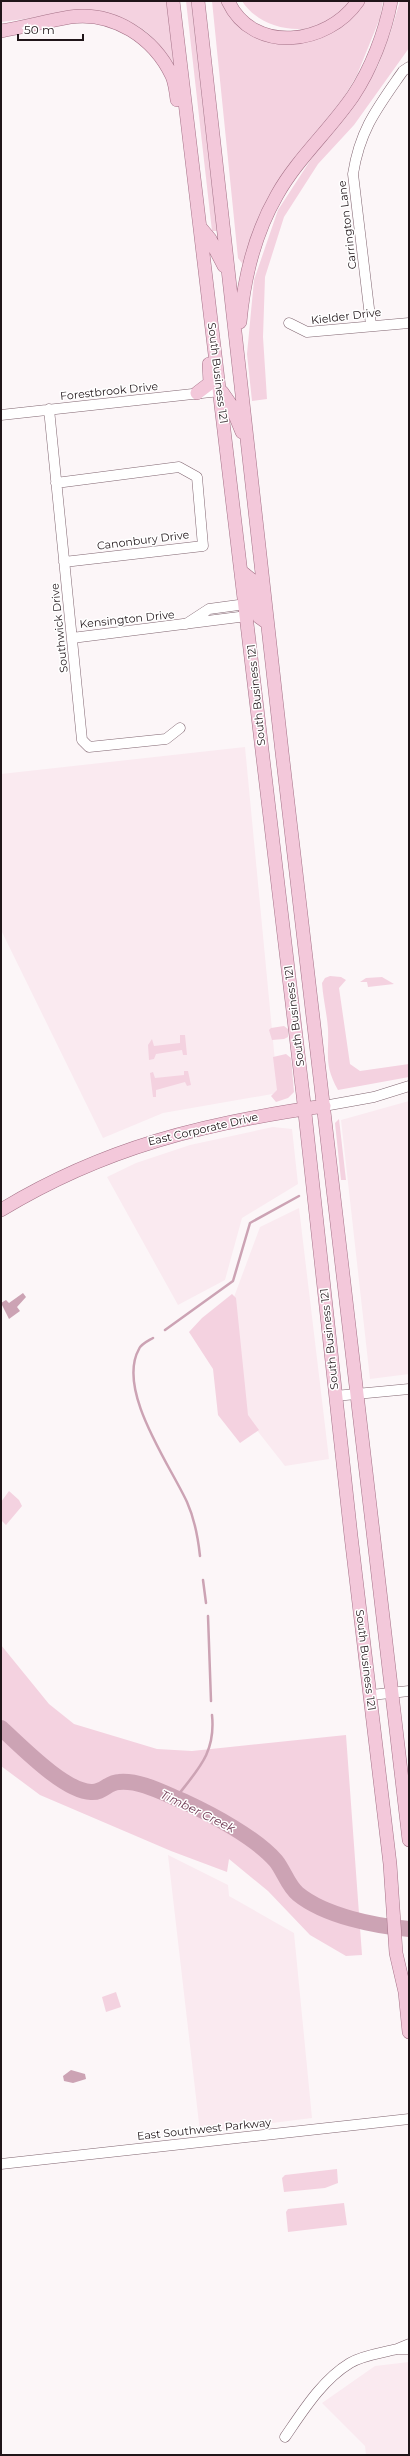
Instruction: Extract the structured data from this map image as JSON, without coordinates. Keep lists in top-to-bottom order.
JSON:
{
  "streets": {
    "main road": ["South Business 121", "East Corporate Drive"],
    "street": [
      "Carrington Lane",
      "Kielder Drive",
      "Forestbrook Drive",
      "Canonbury Drive",
      "Kensington Drive",
      "Southwick Drive",
      "East Southwest Parkway"
    ]
  },
  "crossings": [
    ["Carrington Lane", "Kielder Drive"],
    ["South Business 121", "Forestbrook Drive"],
    ["South Business 121", "Kensington Drive"],
    ["South Business 121", "East Corporate Drive"],
    ["Forestbrook Drive", "Southwick Drive"],
    ["Canonbury Drive", "Southwick Drive"],
    ["Kensington Drive", "Southwick Drive"]
  ],
  "water": ["Timber Creek"],
  "scale_bar": "50 m"
}
